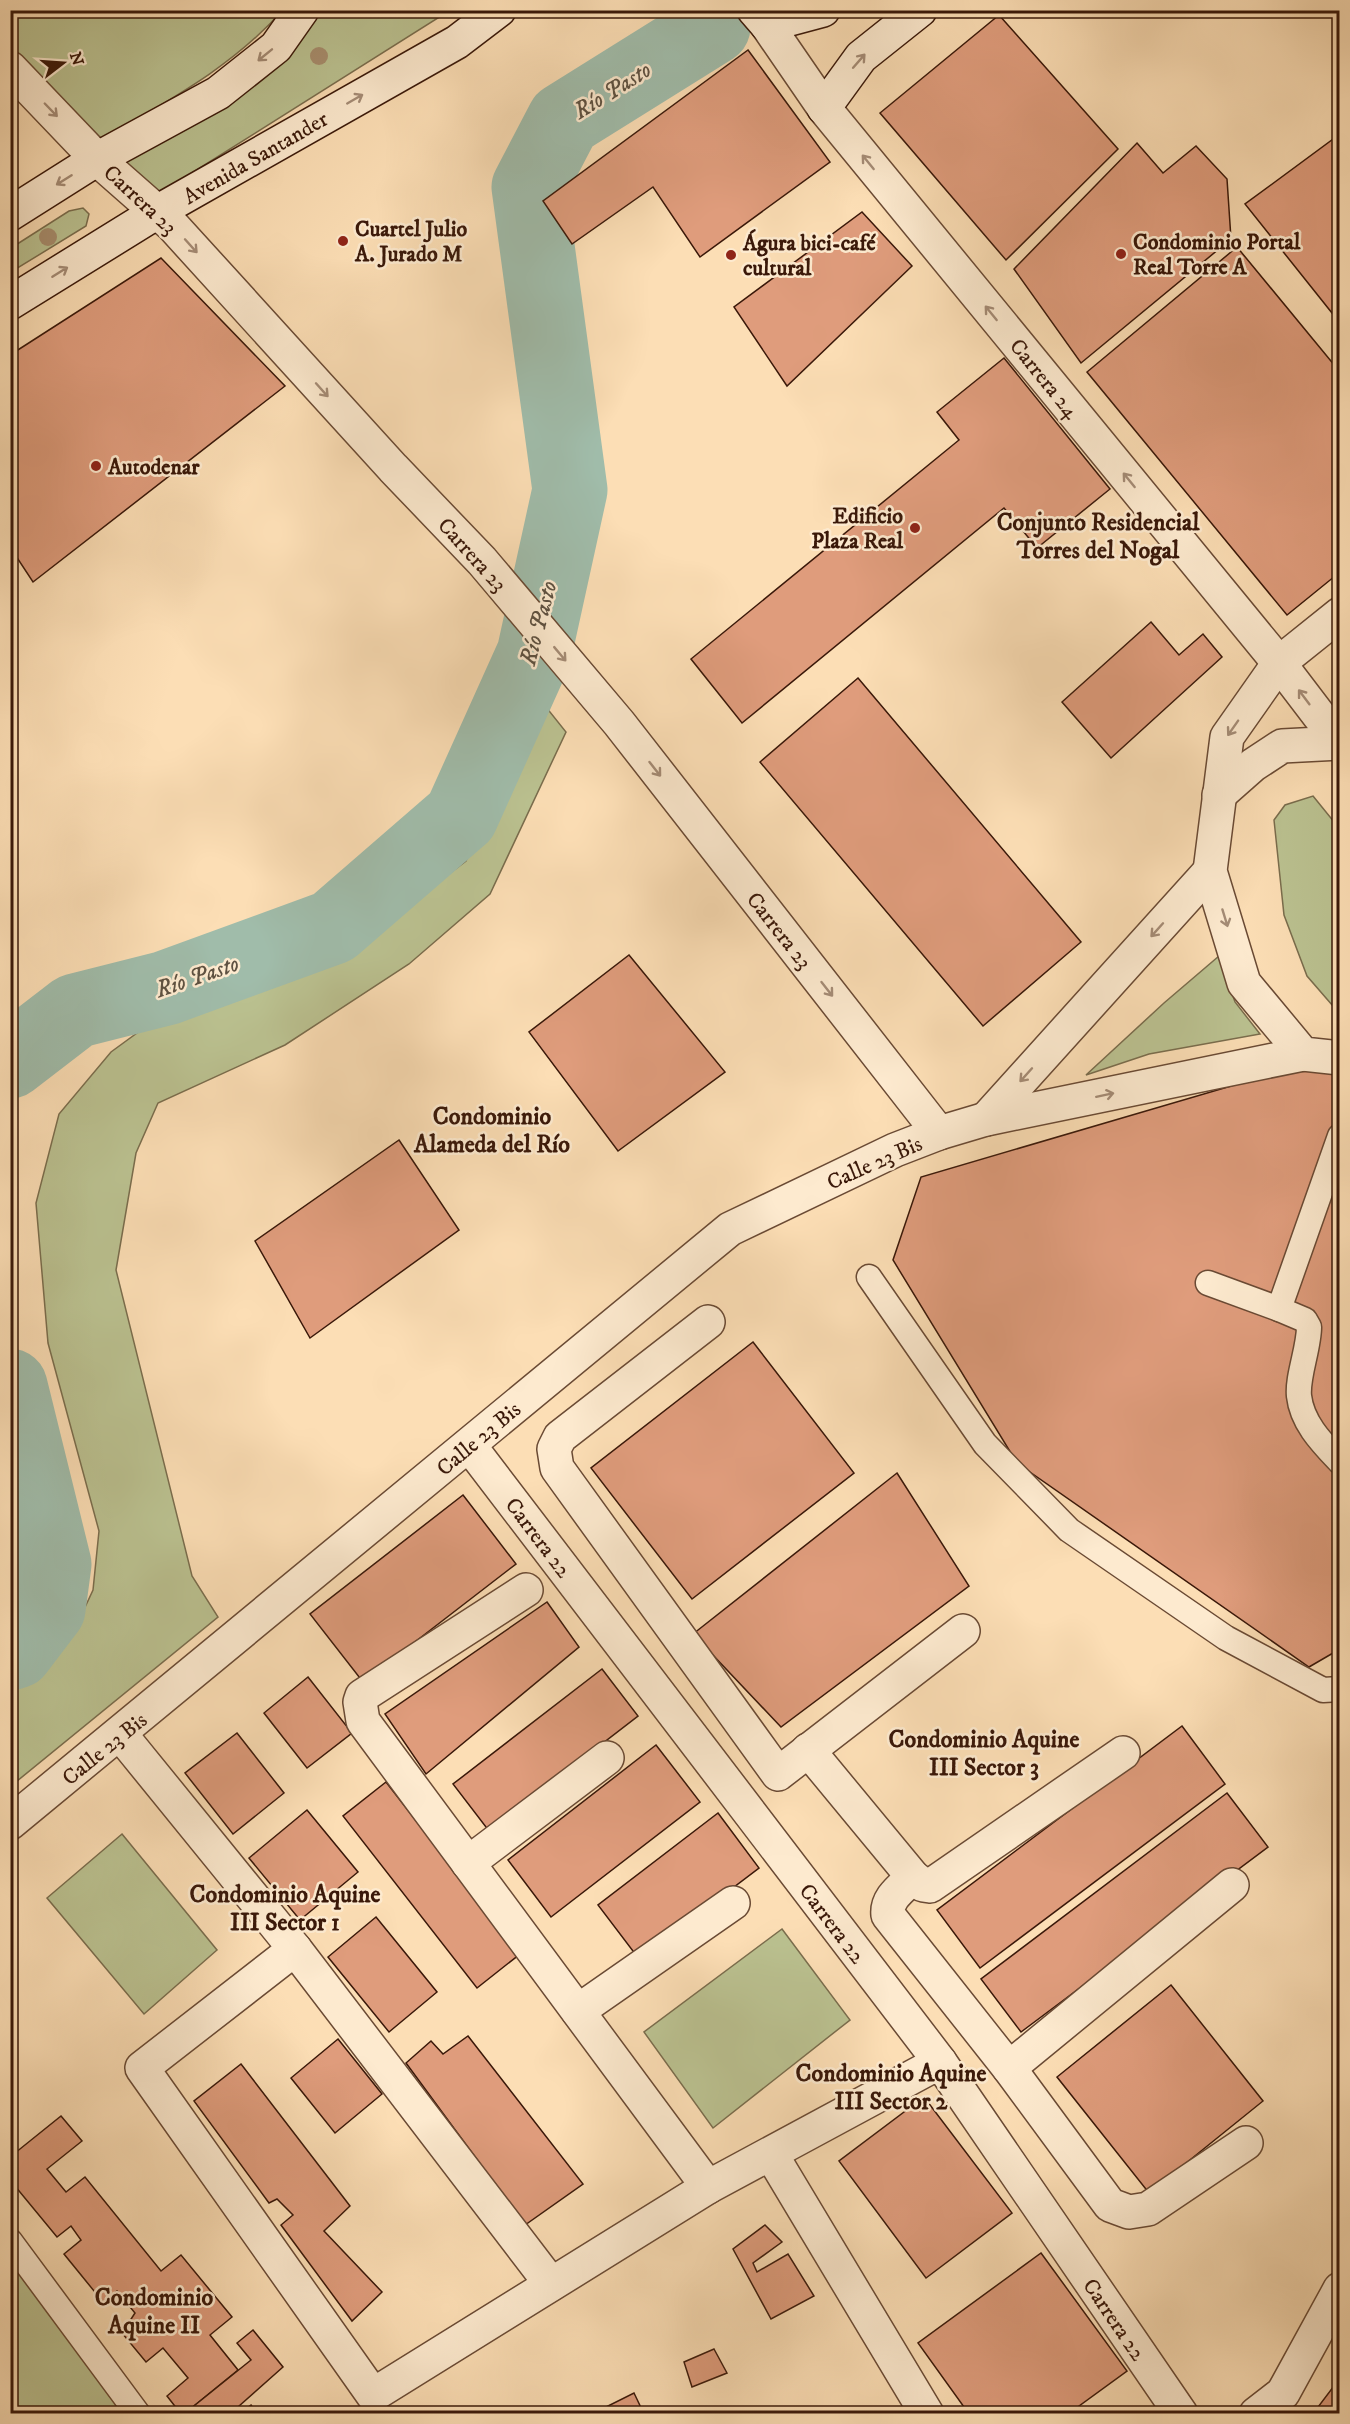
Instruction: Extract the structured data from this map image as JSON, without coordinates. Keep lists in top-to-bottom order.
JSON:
{
  "streets": {
    "street": [
      "Avenida Santander",
      "Carrera 23",
      "Carrera 24",
      "Calle 23 Bis",
      "Carrera 22"
    ]
  },
  "crossings": [
    ["Avenida Santander", "Carrera 23"],
    ["Carrera 23", "Calle 23 Bis"],
    ["Calle 23 Bis", "Carrera 22"]
  ],
  "one_way": ["Carrera 23", "Carrera 24"],
  "districts": [
    "Conjunto Residencial Torres del Nogal",
    "Condominio Alameda del Río",
    "Condominio Aquine III Sector 3",
    "Condominio Aquine III Sector 1",
    "Condominio Aquine III Sector 2",
    "Condominio Aquine II"
  ],
  "water": ["Río Pasto"],
  "places": [
    "Cuartel Julio A. Jurado M",
    "Condominio Portal Real Torre A",
    "Águra bici-café cultural",
    "Autodenar",
    "Edificio Plaza Real"
  ],
  "north": "right"
}
